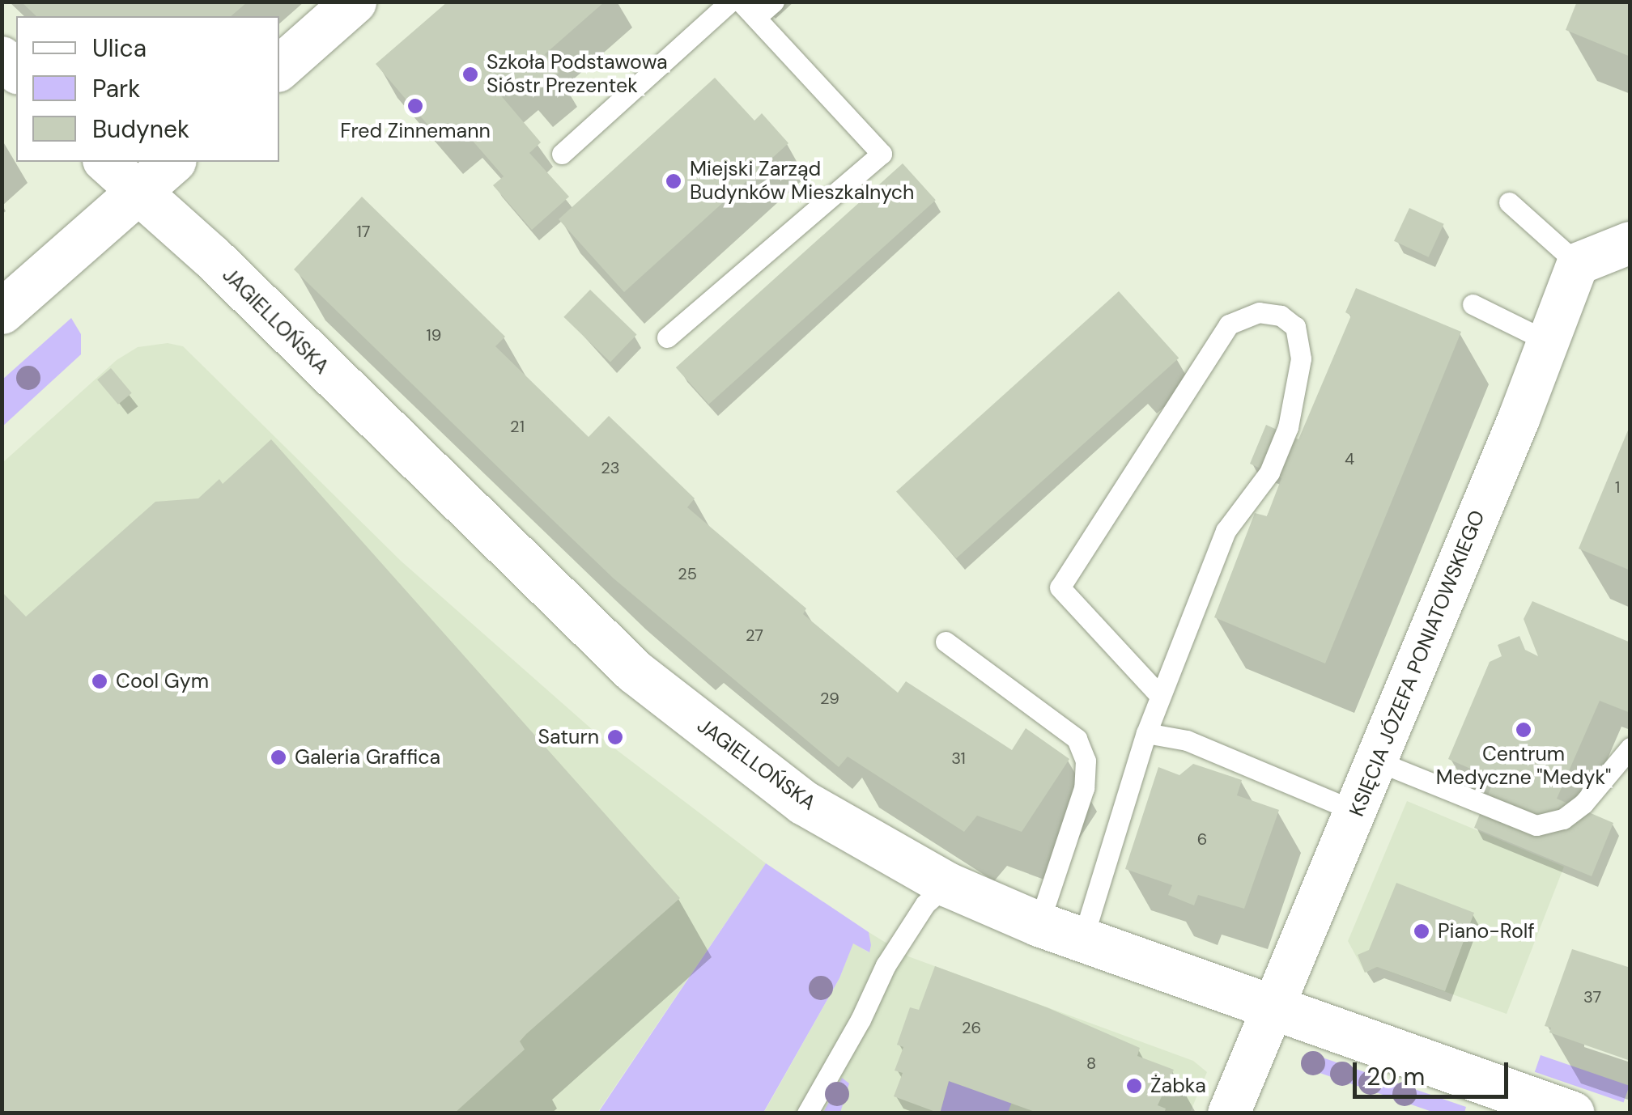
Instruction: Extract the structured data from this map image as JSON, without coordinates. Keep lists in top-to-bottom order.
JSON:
{
  "streets": {
    "street": ["JAGIELLOŃSKA", "KSIĘCIA JÓZEFA PONIATOWSKIEGO"]
  },
  "crossings": [
    ["JAGIELLOŃSKA", "KSIĘCIA JÓZEFA PONIATOWSKIEGO"]
  ],
  "places": [
    "Szkoła Podstawowa Sióstr Prezentek",
    "Fred Zinnemann",
    "Miejski Zarząd Budynków Mieszkalnych",
    "Cool Gym",
    "Centrum Medyczne \"Medyk\"",
    "Saturn",
    "Galeria Graffica",
    "Piano-Rolf",
    "Żabka"
  ],
  "house_numbers": [
    "17",
    "19",
    "21",
    "4",
    "23",
    "1",
    "25",
    "27",
    "29",
    "31",
    "6",
    "37",
    "26",
    "8"
  ],
  "legend": ["Ulica", "Park", "Budynek"],
  "scale_bar": "20 m"
}
